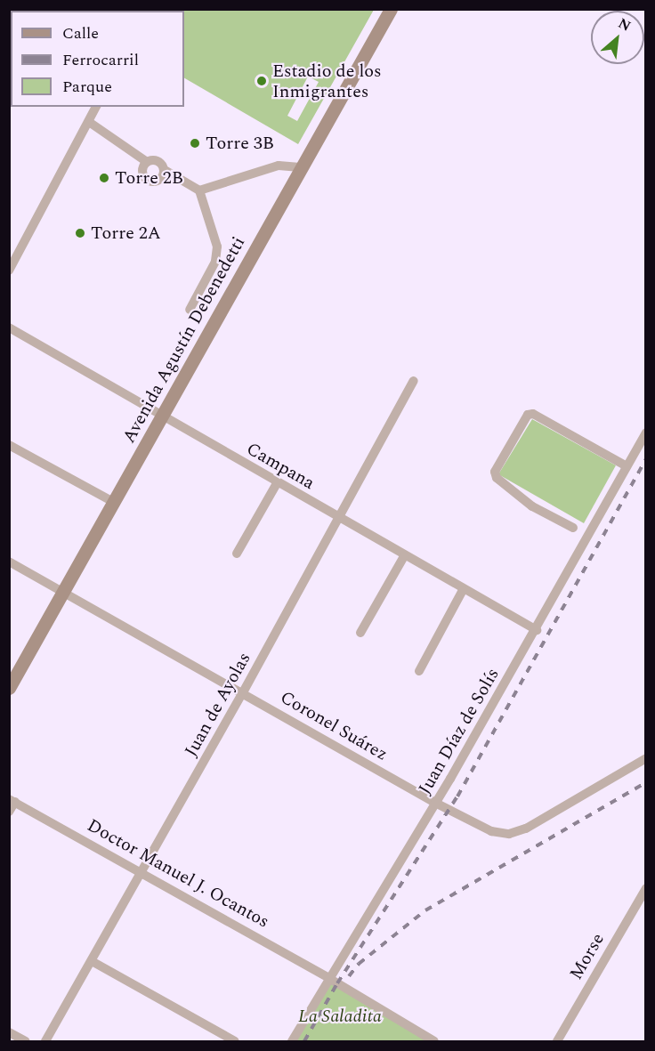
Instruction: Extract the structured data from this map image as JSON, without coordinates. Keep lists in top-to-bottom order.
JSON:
{
  "streets": {
    "main road": ["Avenida Agustín Debenedetti"],
    "street": [
      "Campana",
      "Juan de Ayolas",
      "Coronel Suárez",
      "Juan Díaz de Solís",
      "Doctor Manuel J. Ocantos",
      "Morse"
    ]
  },
  "crossings": [
    ["Avenida Agustín Debenedetti", "Campana"],
    ["Avenida Agustín Debenedetti", "Coronel Suárez"],
    ["Campana", "Juan de Ayolas"],
    ["Campana", "Juan Díaz de Solís"],
    ["Juan de Ayolas", "Coronel Suárez"],
    ["Juan de Ayolas", "Doctor Manuel J. Ocantos"],
    ["Coronel Suárez", "Juan Díaz de Solís"],
    ["Juan Díaz de Solís", "Doctor Manuel J. Ocantos"]
  ],
  "parks": ["La Saladita"],
  "places": [
    "Estadio de los Inmigrantes",
    "Torre 3B",
    "Torre 2B",
    "Torre 2A"
  ],
  "legend": ["Calle", "Ferrocarril", "Parque"],
  "north": "top right"
}
